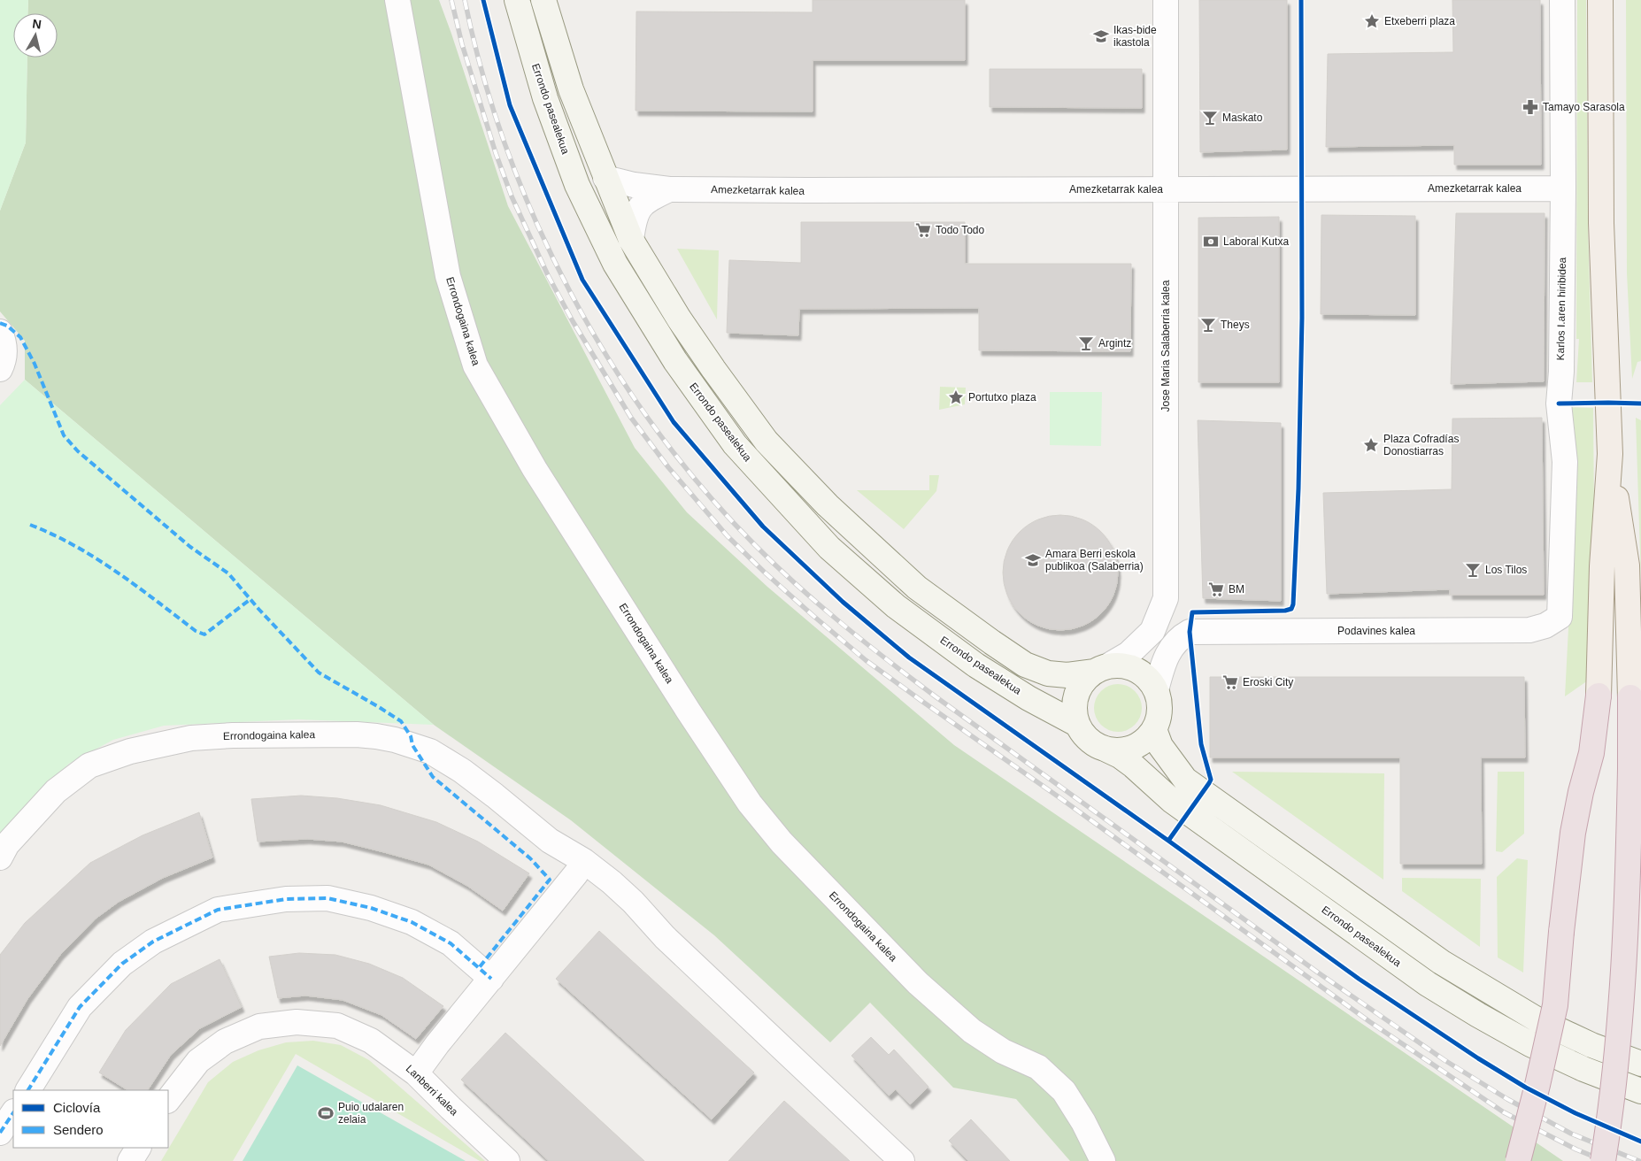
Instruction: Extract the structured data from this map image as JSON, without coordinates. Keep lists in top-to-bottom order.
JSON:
{
  "streets": {
    "main road": ["Errondo pasealekua"],
    "street": [
      "Amezketarrak kalea",
      "Karlos I.aren hiribidea",
      "Errondogaina kalea",
      "Jose Maria Salaberria kalea",
      "Podavines kalea",
      "Lanberri kalea"
    ]
  },
  "crossings": [
    ["Errondo pasealekua", "Jose Maria Salaberria kalea"],
    ["Amezketarrak kalea", "Karlos I.aren hiribidea"],
    ["Amezketarrak kalea", "Jose Maria Salaberria kalea"],
    ["Karlos I.aren hiribidea", "Podavines kalea"]
  ],
  "places": {
    "place": ["Etxeberri plaza", "Portutxo plaza", "Plaza Cofradías Donostiarras"],
    "school or university": ["Ikas-bide ikastola", "Amara Berri eskola publikoa (Salaberria)"],
    "pharmacy": ["Tamayo Sarasola"],
    "bar": [
      "Maskato",
      "Theys",
      "Argintz",
      "Los Tilos"
    ],
    "supermarket": ["Todo Todo", "BM", "Eroski City"],
    "bank": ["Laboral Kutxa"],
    "sports": ["Puio udalaren zelaia"]
  },
  "legend": ["Ciclovía", "Sendero"],
  "north": "top"
}
